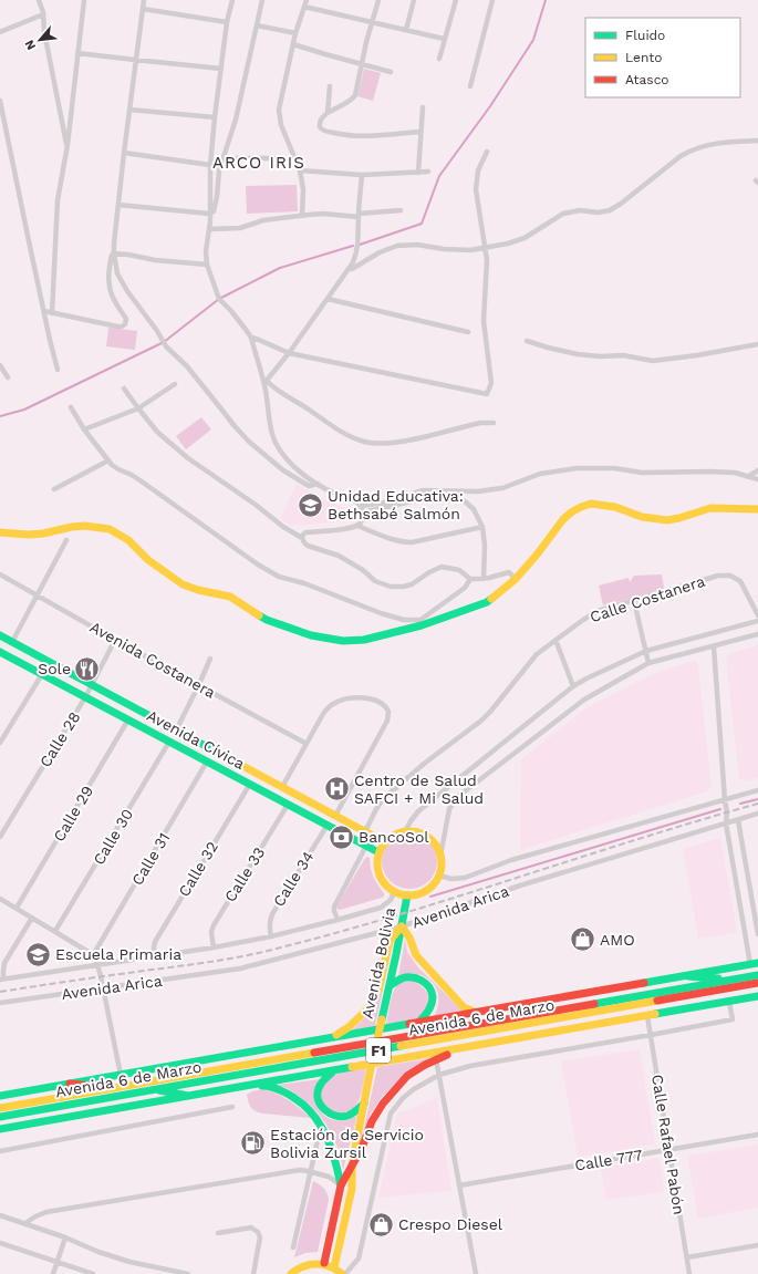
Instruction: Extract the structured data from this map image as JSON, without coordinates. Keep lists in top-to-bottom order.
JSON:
{
  "streets": {
    "main road": [
      "Avenida Cívica",
      "Avenida Bolivia",
      "Avenida 6 de Marzo",
      "F1"
    ],
    "street": [
      "Calle Costanera",
      "Avenida Costanera",
      "Calle 28",
      "Calle 29",
      "Calle 30",
      "Calle 31",
      "Calle 32",
      "Calle 33",
      "Calle 34",
      "Avenida Arica",
      "Calle Rafael Pabón",
      "Calle 777"
    ]
  },
  "crossings": [
    ["Calle Costanera", "Avenida Cívica"],
    ["Avenida Costanera", "Calle 28"],
    ["Calle 28", "Avenida Cívica"],
    ["Avenida Cívica", "Calle 29"],
    ["Avenida Cívica", "Calle 30"],
    ["Avenida Cívica", "Calle 31"],
    ["Avenida Cívica", "Calle 32"],
    ["Avenida Cívica", "Calle 33"],
    ["Avenida Cívica", "Calle 34"],
    ["Avenida Cívica", "Avenida Arica"],
    ["Avenida Cívica", "Avenida Bolivia"],
    ["Calle 32", "Avenida Arica"],
    ["Calle 33", "Avenida Arica"],
    ["Calle 34", "Avenida Arica"],
    ["Avenida Arica", "Avenida Bolivia"],
    ["Avenida 6 de Marzo", "Calle Rafael Pabón"],
    ["Calle Rafael Pabón", "Calle 777"]
  ],
  "districts": ["ARCO IRIS"],
  "places": {
    "school or university": ["Unidad Educativa: Bethsabé Salmón", "Escuela Primaria"],
    "restaurant": ["Sole"],
    "hospital": ["Centro de Salud SAFCI + Mi Salud"],
    "bank": ["BancoSol"],
    "shop": ["AMO", "Crespo Diesel"],
    "fuel station": ["Estación de Servicio Bolivia Zursil"]
  },
  "legend": ["Fluido", "Lento", "Atasco"],
  "north": "bottom left"
}
